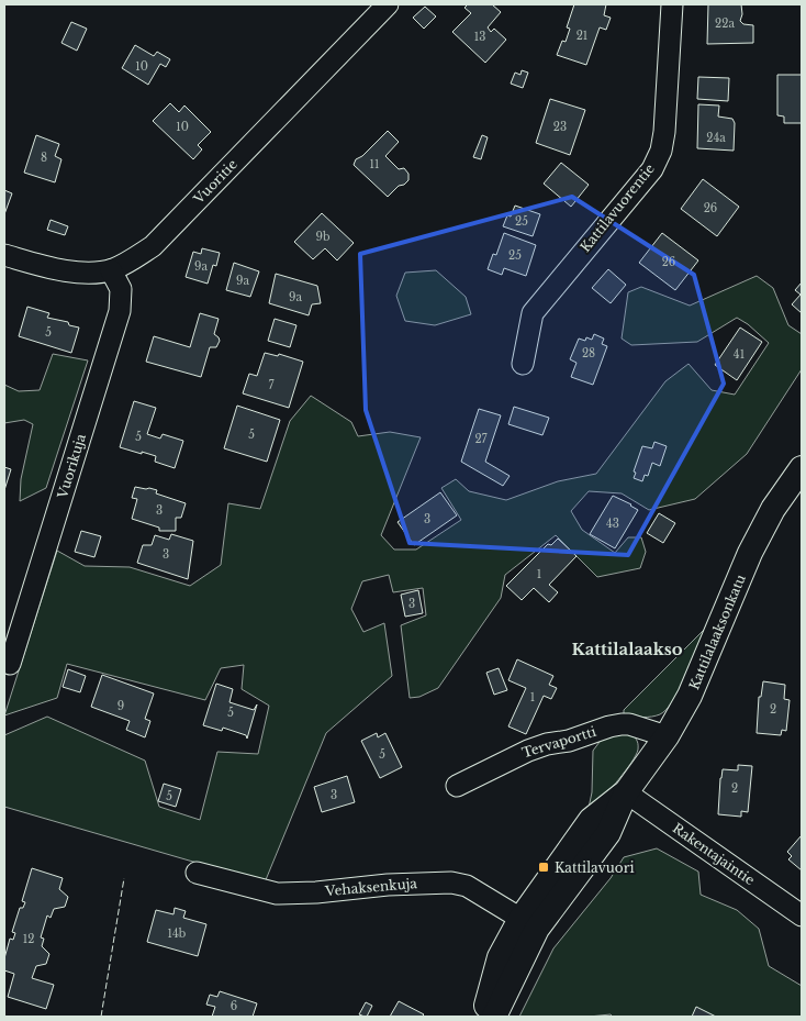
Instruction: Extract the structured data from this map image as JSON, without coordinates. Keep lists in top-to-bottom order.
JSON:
{
  "streets": {
    "street": [
      "Vuoritie",
      "Kattilavuorentie",
      "Vuorikuja",
      "Kattilalaaksonkatu",
      "Tervaportti",
      "Rakentajaintie",
      "Vehaksenkuja"
    ]
  },
  "crossings": [
    ["Vuoritie", "Vuorikuja"],
    ["Kattilalaaksonkatu", "Tervaportti"],
    ["Kattilalaaksonkatu", "Rakentajaintie"],
    ["Kattilalaaksonkatu", "Vehaksenkuja"]
  ],
  "districts": ["Kattilalaakso"],
  "places": {
    "transit": ["Kattilavuori"]
  },
  "house_numbers": [
    "22a",
    "21",
    "13",
    "10",
    "10",
    "23",
    "24a",
    "8",
    "11",
    "26",
    "25",
    "9b",
    "25",
    "26",
    "9a",
    "9a",
    "9a",
    "5",
    "28",
    "41",
    "7",
    "5",
    "5",
    "27",
    "3",
    "3",
    "43",
    "3",
    "1",
    "3",
    "1",
    "9",
    "2",
    "5",
    "5",
    "2",
    "3",
    "5",
    "14b",
    "12",
    "6"
  ]
}
